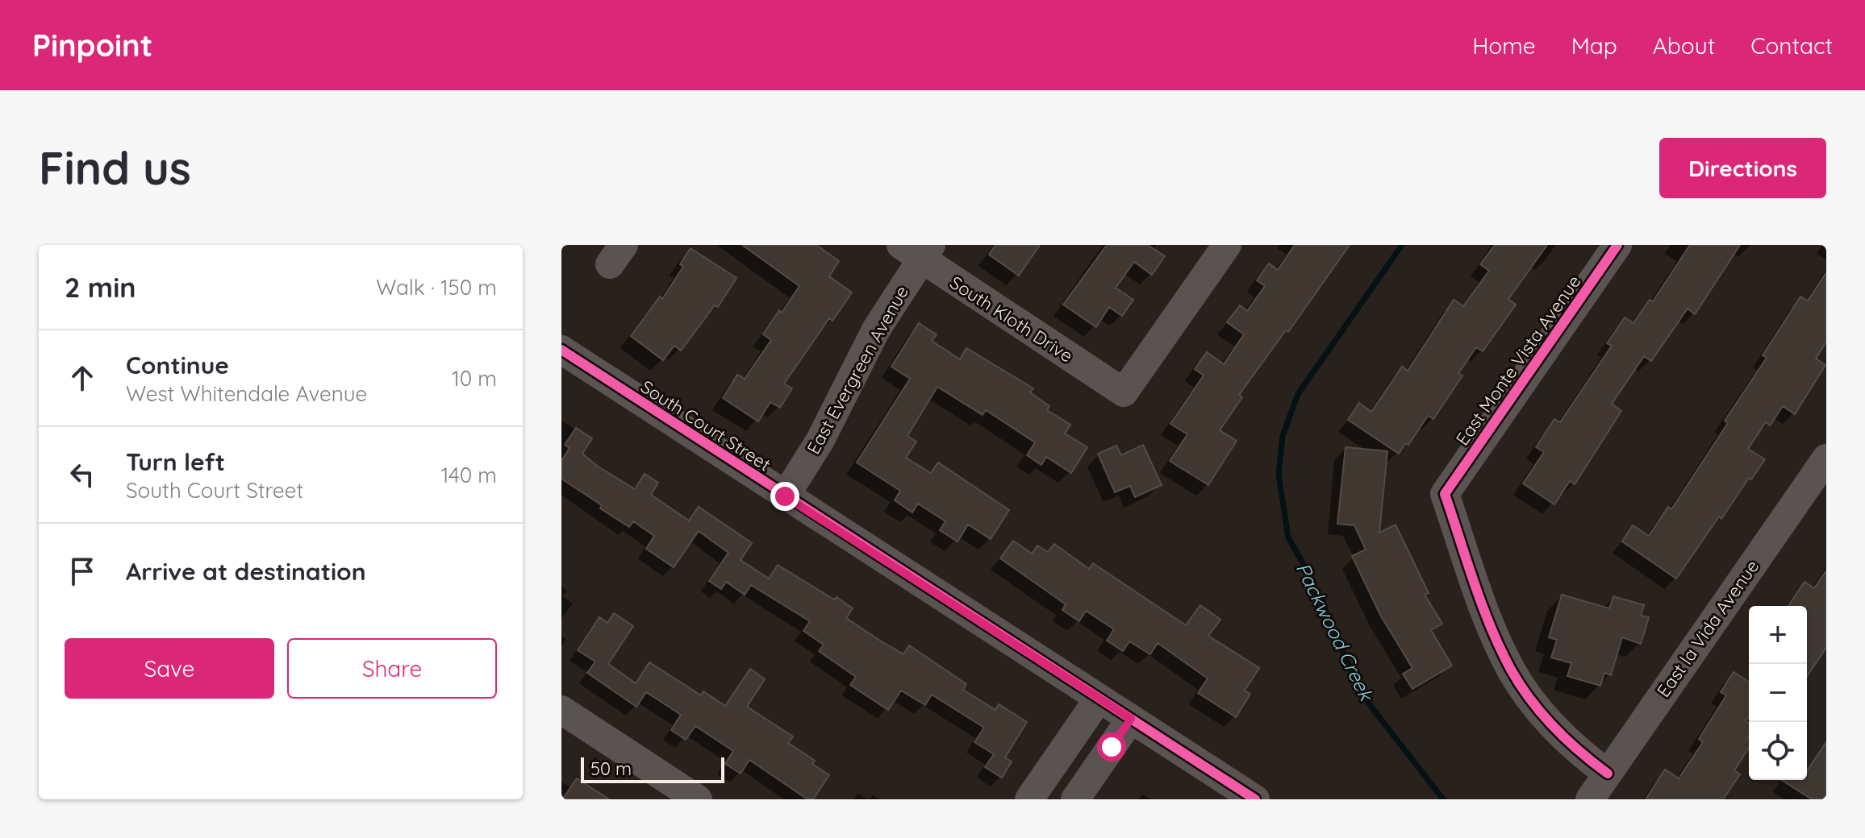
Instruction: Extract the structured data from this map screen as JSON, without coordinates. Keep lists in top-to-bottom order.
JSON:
{
  "streets": {
    "street": [
      "South Kloth Drive",
      "East Monte Vista Avenue",
      "East Evergreen Avenue",
      "South Court Street",
      "East la Vida Avenue"
    ]
  },
  "crossings": [
    ["South Kloth Drive", "East Evergreen Avenue"],
    ["East Monte Vista Avenue", "East la Vida Avenue"],
    ["East Evergreen Avenue", "South Court Street"]
  ],
  "water": ["Packwood Creek"],
  "scale_bar": "50 m",
  "page": {
    "header": "Pinpoint",
    "nav": [
      "Home",
      "Map",
      "About",
      "Contact"
    ],
    "buttons": [
      "Directions",
      ["Save", "Share"]
    ],
    "title": "Find us",
    "heading": ["2 min", "Walk · 150 m"],
    "list": [
      ["Continue", "West Whitendale Avenue", "10 m"],
      ["Turn left", "South Court Street", "140 m"],
      "Arrive at destination"
    ],
    "map_buttons": ["+", "−"],
    "scale": "50 m"
  }
}
